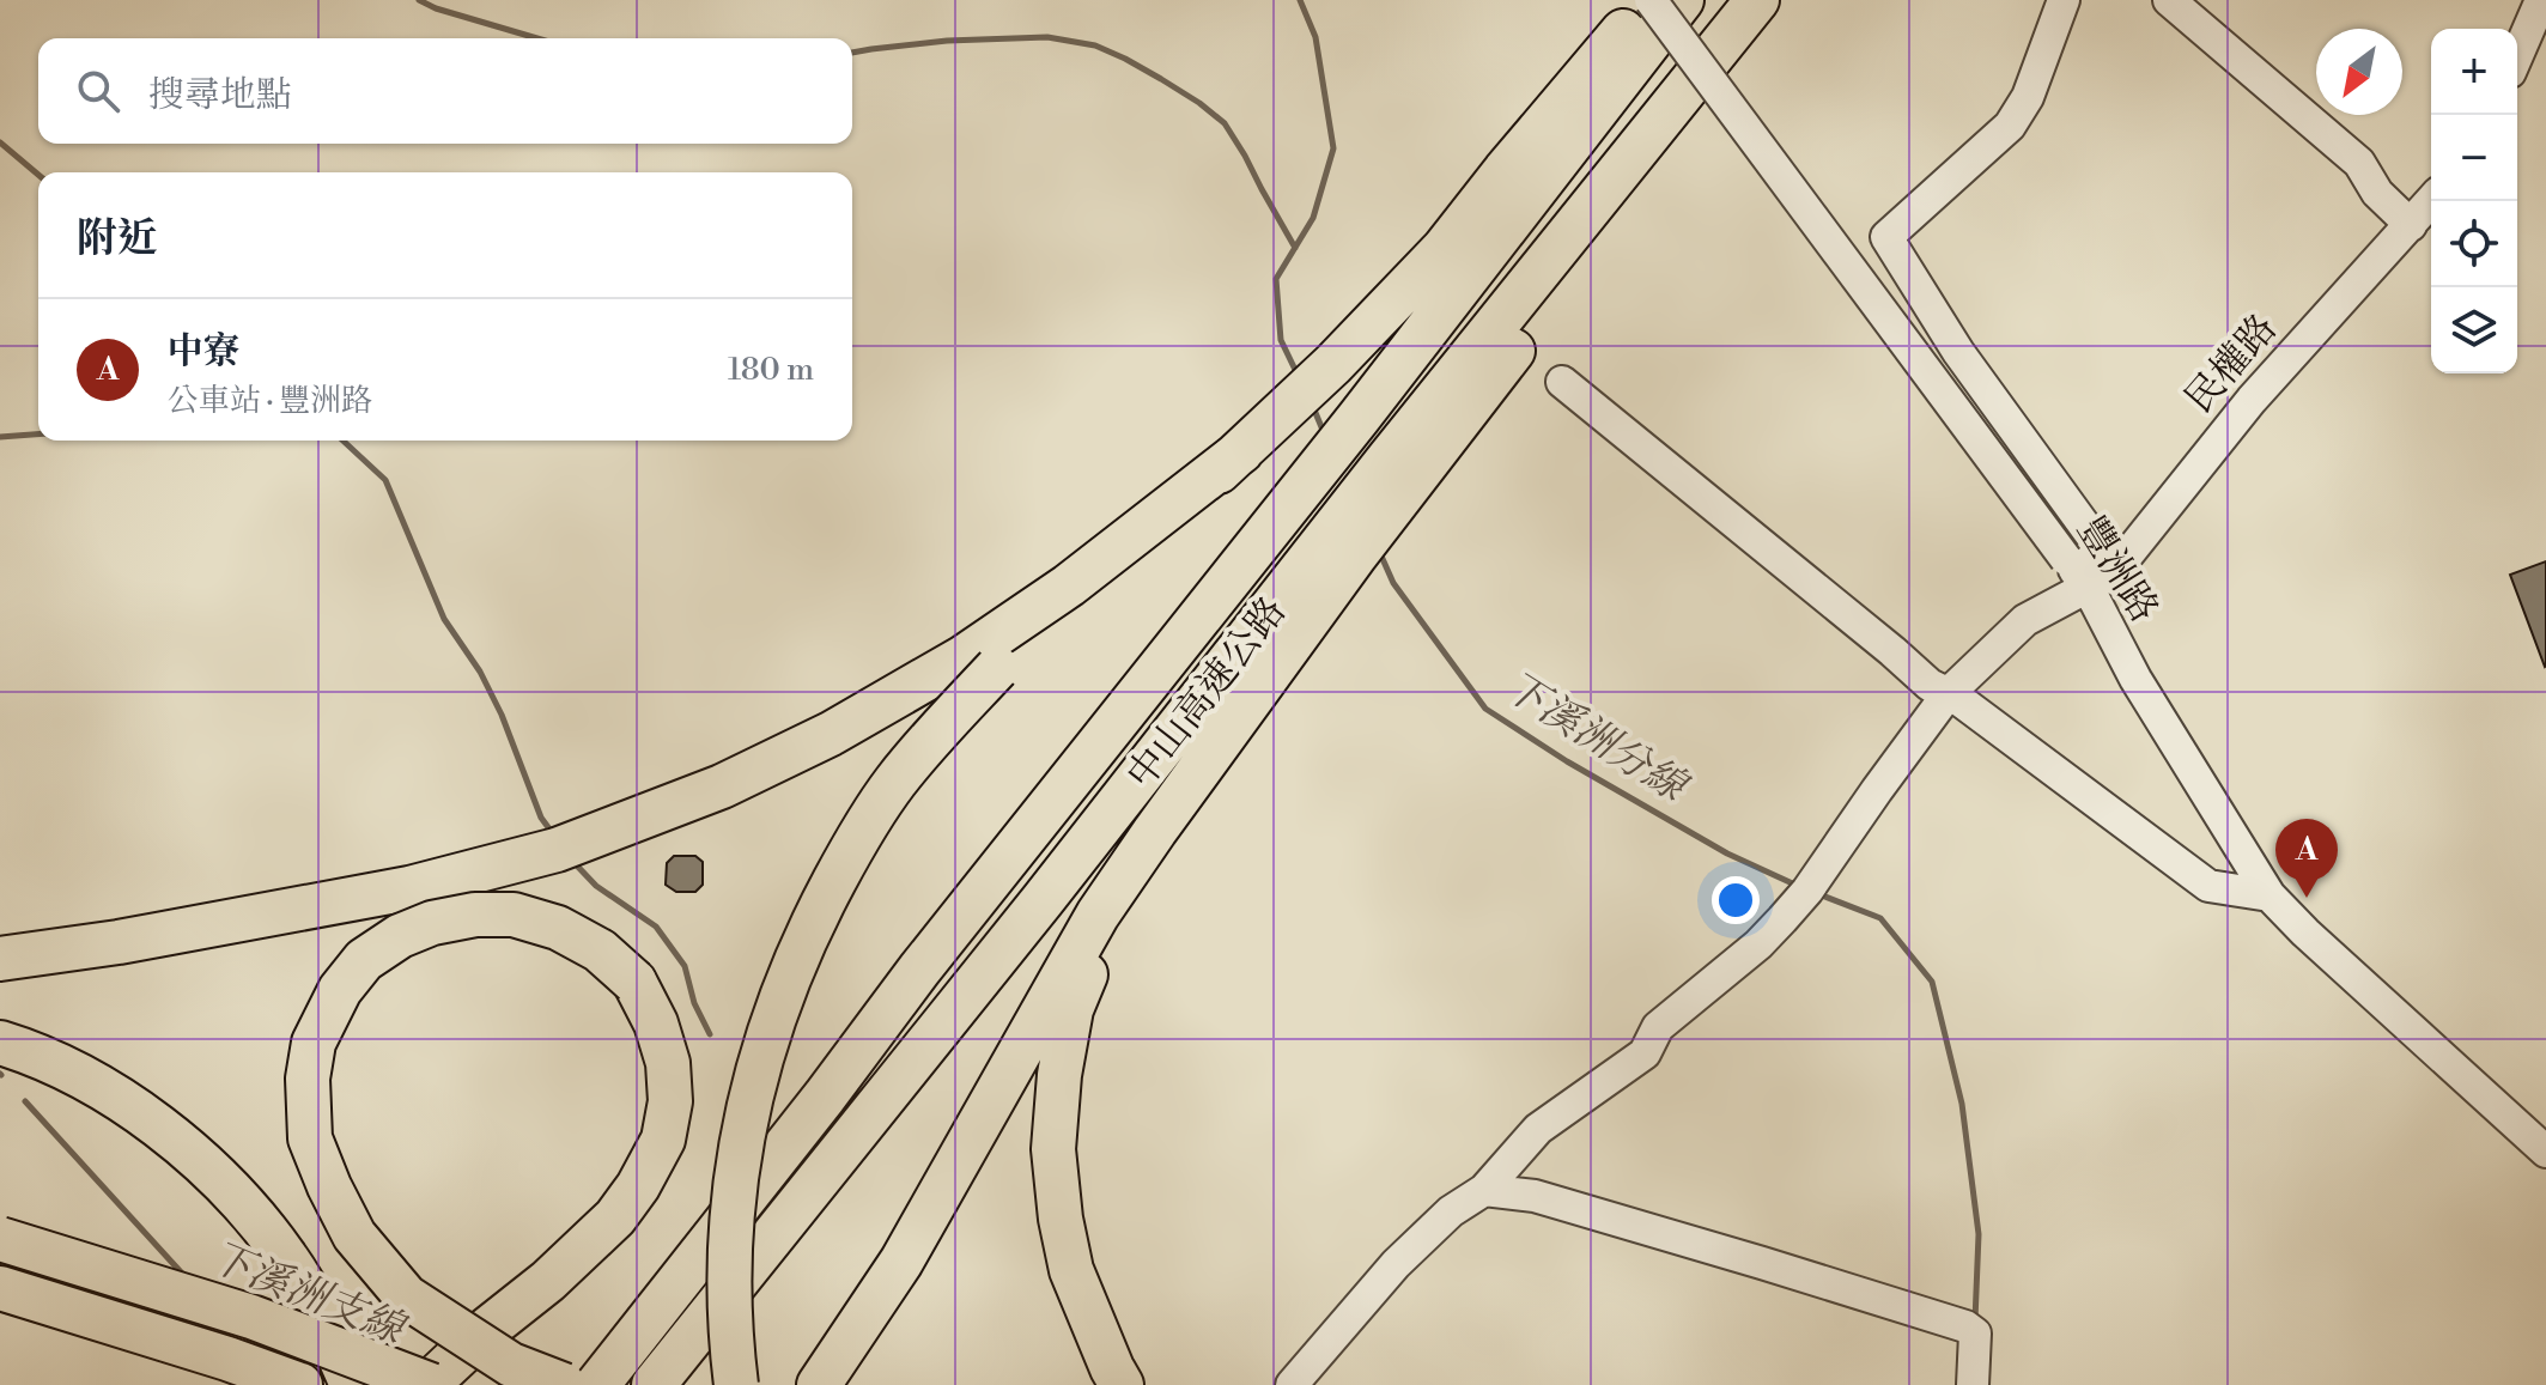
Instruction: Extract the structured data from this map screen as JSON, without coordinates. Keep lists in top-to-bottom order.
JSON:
{
  "streets": {
    "highway": ["中山高速公路"],
    "street": ["民權路", "豐洲路"]
  },
  "crossings": [
    ["民權路", "豐洲路"]
  ],
  "water": ["下溪洲分線", "下溪洲支線"],
  "north": "bottom left",
  "page": {
    "map_buttons": ["+", "−"],
    "search": "搜尋地點",
    "heading": "附近",
    "list": [
      {
        "mark": "A",
        "name": "中寮",
        "note": "公車站 · 豐洲路",
        "value": "180 m"
      }
    ],
    "pins": "A"
  }
}
